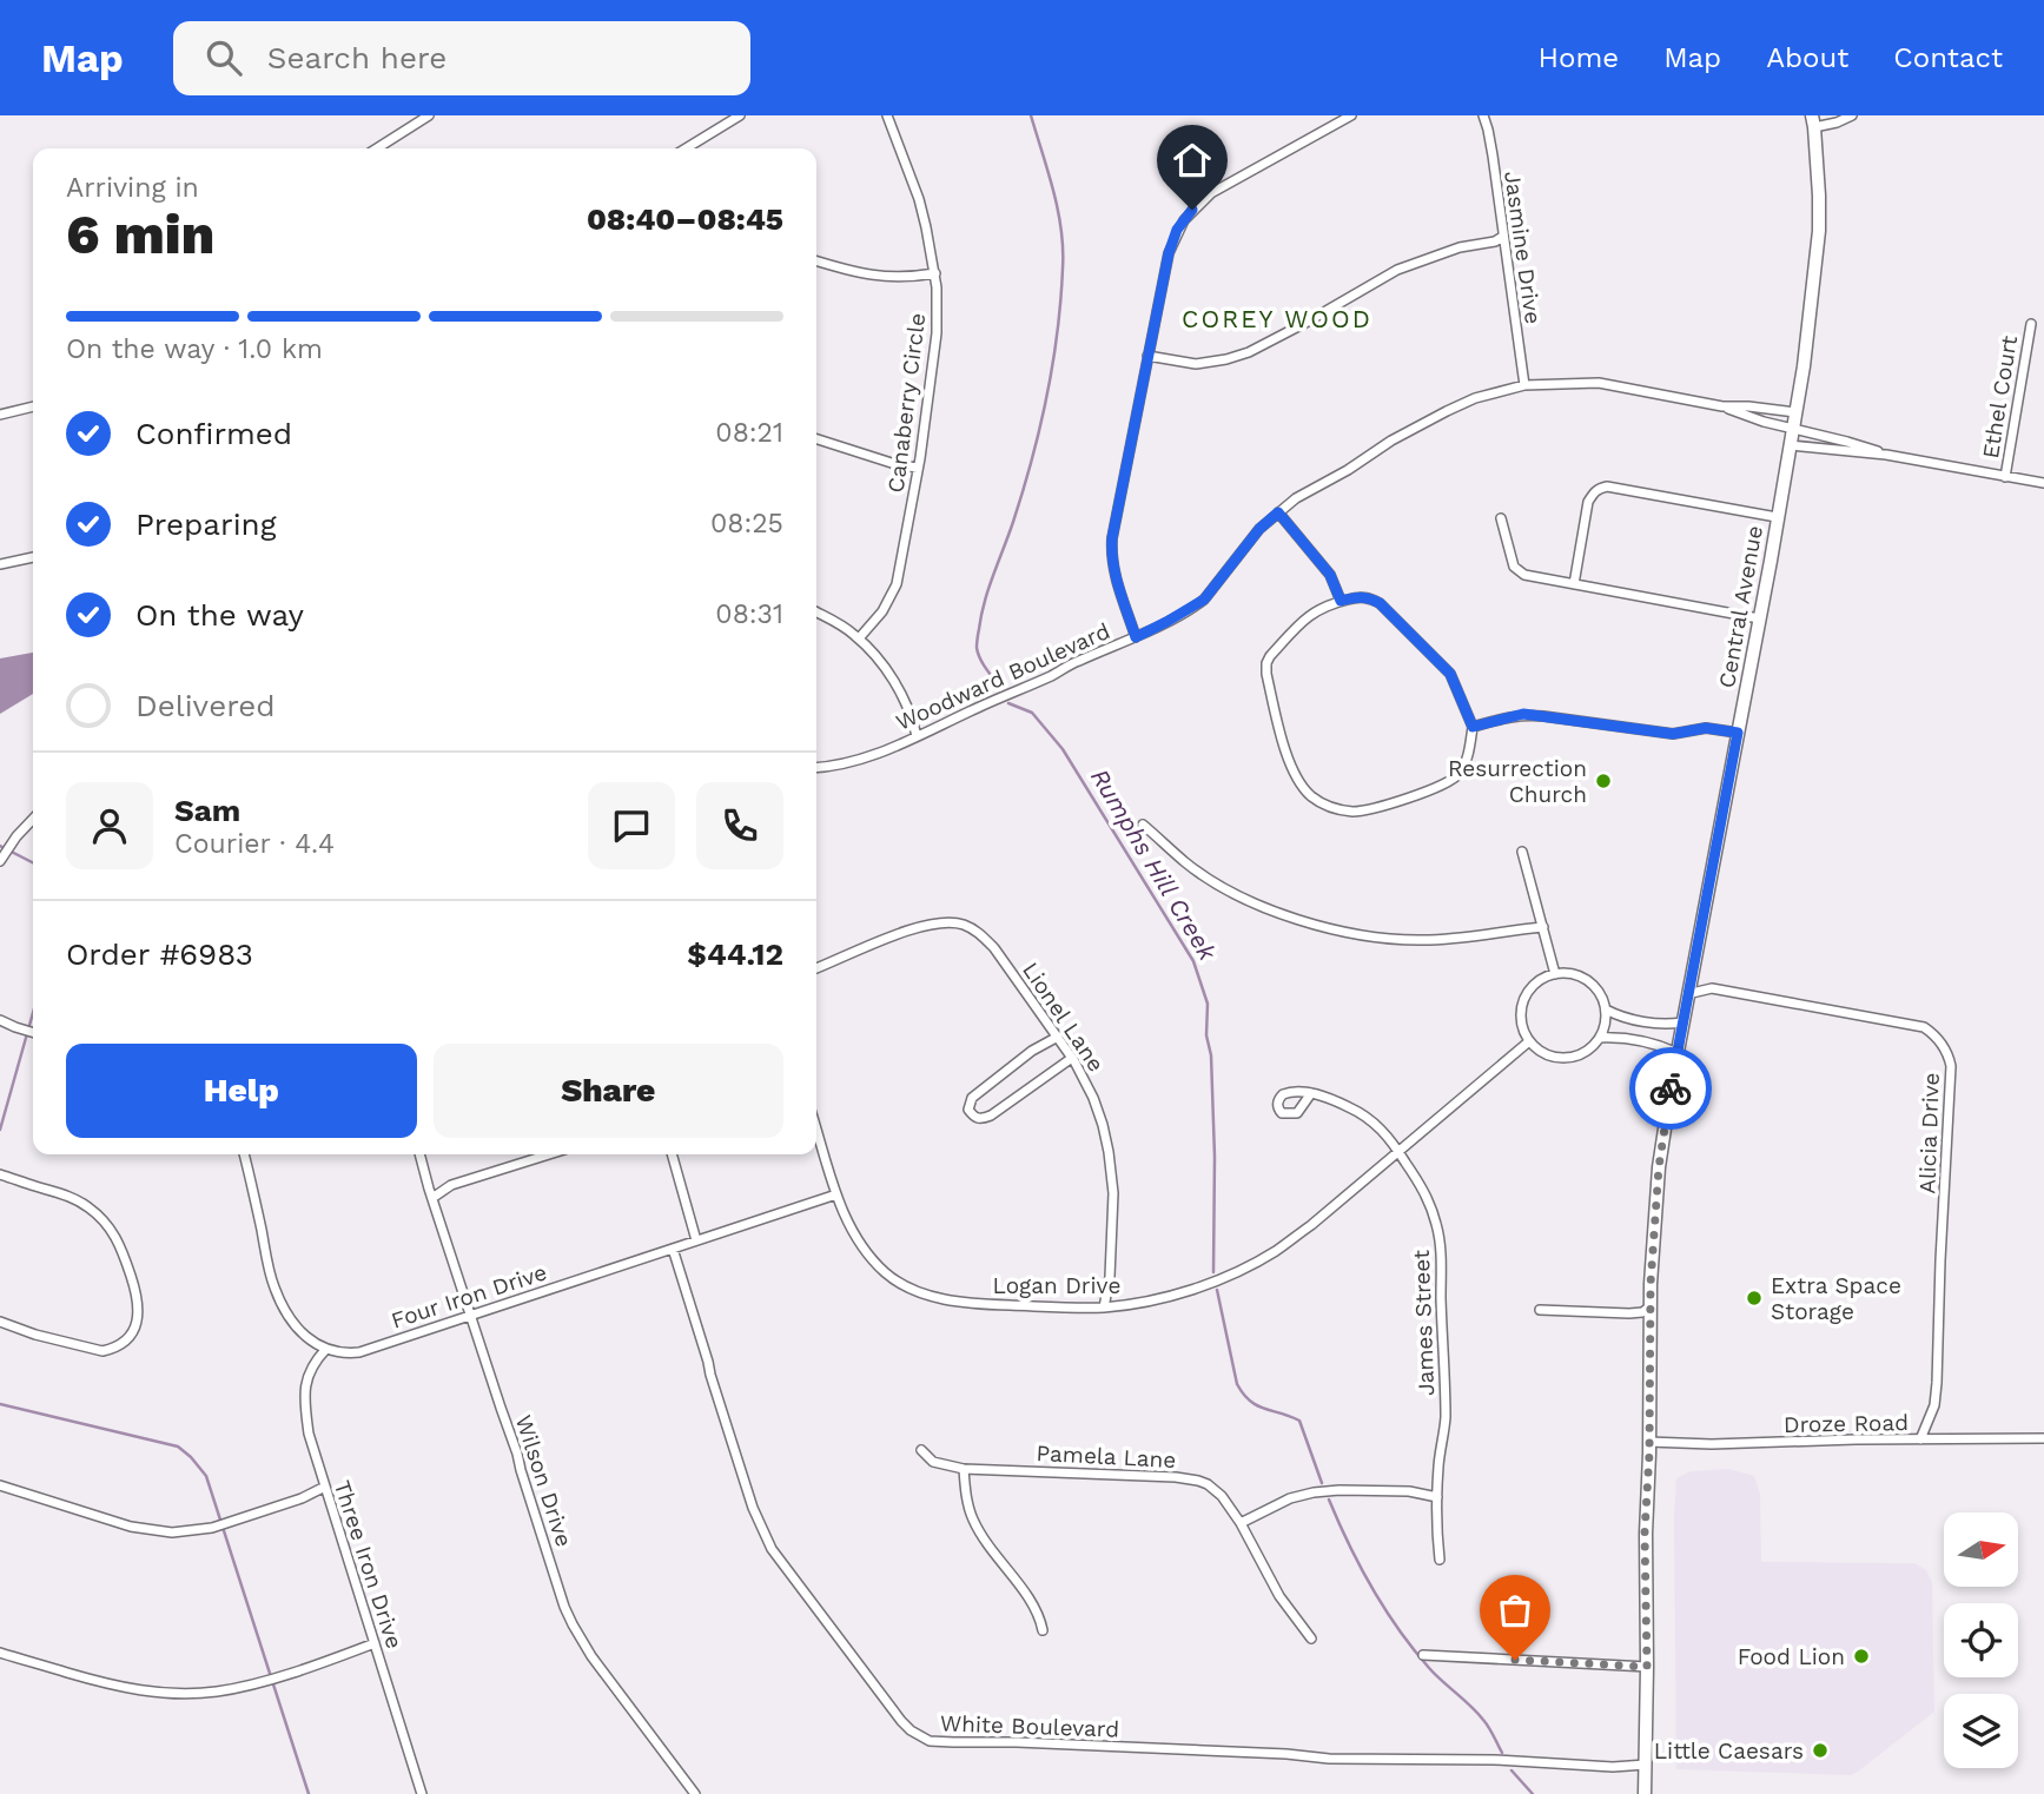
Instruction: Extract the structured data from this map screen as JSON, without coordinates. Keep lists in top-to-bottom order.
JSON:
{
  "streets": {
    "street": [
      "Jasmine Drive",
      "Ethel Court",
      "Canaberry Circle",
      "Central Avenue",
      "Woodward Boulevard",
      "Lionel Lane",
      "Alicia Drive",
      "Logan Drive",
      "Four Iron Drive",
      "James Street",
      "Droze Road",
      "Pamela Lane",
      "Wilson Drive",
      "Three Iron Drive",
      "White Boulevard"
    ]
  },
  "crossings": [
    ["Jasmine Drive", "Woodward Boulevard"],
    ["Central Avenue", "Woodward Boulevard"],
    ["Central Avenue", "Alicia Drive"],
    ["Central Avenue", "Droze Road"],
    ["Central Avenue", "White Boulevard"],
    ["Lionel Lane", "Logan Drive"],
    ["Alicia Drive", "Droze Road"],
    ["Logan Drive", "Four Iron Drive"],
    ["Logan Drive", "James Street"],
    ["Four Iron Drive", "Wilson Drive"],
    ["Four Iron Drive", "Three Iron Drive"],
    ["Four Iron Drive", "White Boulevard"]
  ],
  "districts": ["COREY WOOD"],
  "water": ["Rumphs Hill Creek"],
  "places": [
    "Resurrection Church",
    "Extra Space Storage",
    "Food Lion",
    "Little Caesars"
  ],
  "north": "right",
  "page": {
    "header": "Map",
    "search": "Search here",
    "nav": [
      "Home",
      "Map",
      "About",
      "Contact"
    ],
    "heading": ["6 min", "Arriving in", "08:40–08:45"],
    "panel": [
      "Sam",
      "Courier · 4.4",
      "Order #6983",
      "$44.12"
    ],
    "bar": "On the way · 1.0 km",
    "list": [
      ["Confirmed", "08:21"],
      ["Preparing", "08:25"],
      ["On the way", "08:31"],
      "Delivered"
    ],
    "buttons": ["Help", "Share"]
  }
}
